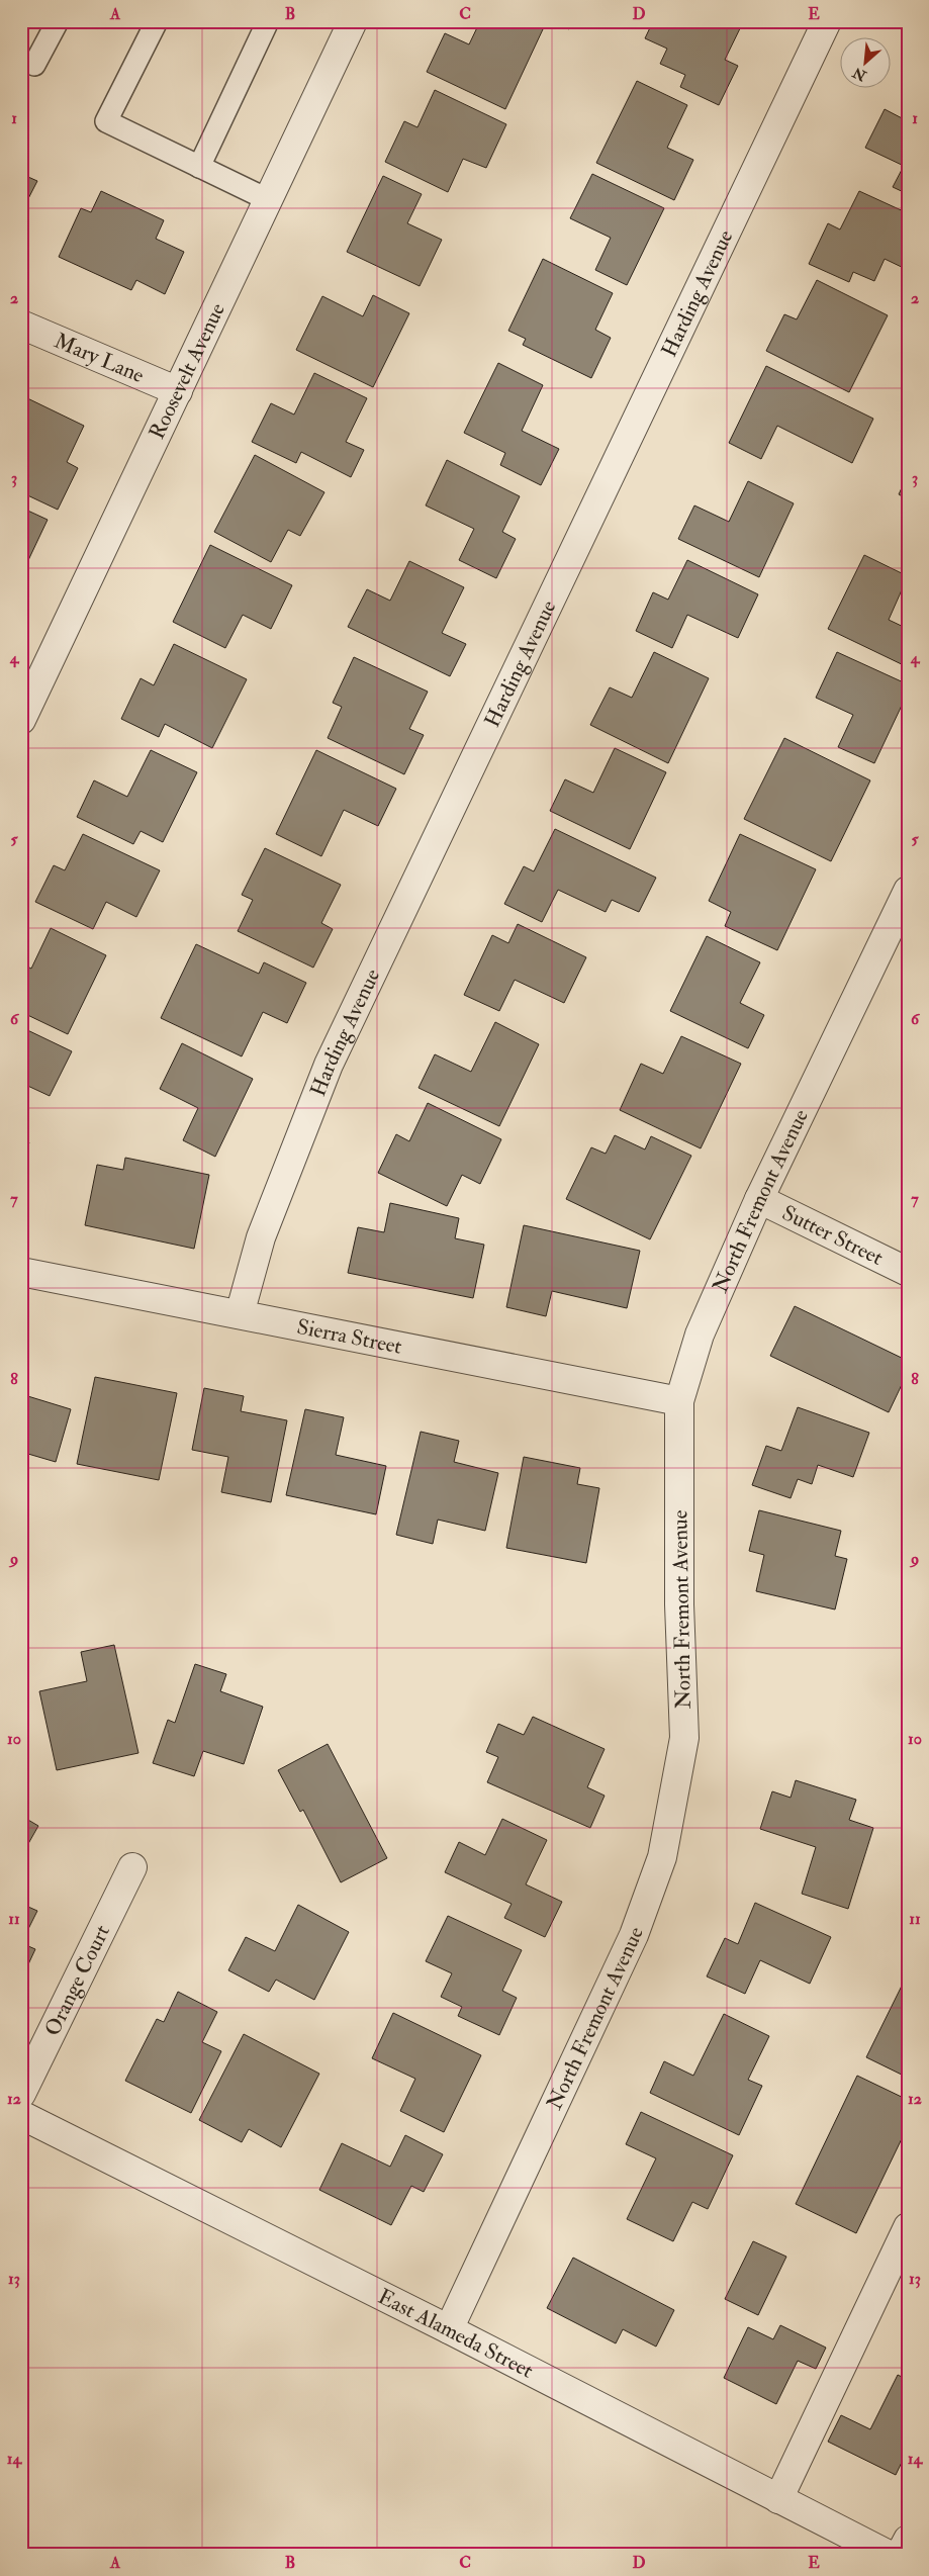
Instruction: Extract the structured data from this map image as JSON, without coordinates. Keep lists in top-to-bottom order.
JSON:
{
  "streets": {
    "street": [
      "Harding Avenue",
      "Mary Lane",
      "Roosevelt Avenue",
      "North Fremont Avenue",
      "Sutter Street",
      "Sierra Street",
      "Orange Court",
      "East Alameda Street"
    ]
  },
  "crossings": [
    ["Harding Avenue", "Sierra Street"],
    ["Mary Lane", "Roosevelt Avenue"],
    ["North Fremont Avenue", "Sutter Street"],
    ["North Fremont Avenue", "Sierra Street"],
    ["North Fremont Avenue", "East Alameda Street"]
  ],
  "north": "bottom left",
  "grid": {
    "columns": [
      "A",
      "B",
      "C",
      "D",
      "E"
    ],
    "rows": [
      "1",
      "2",
      "3",
      "4",
      "5",
      "6",
      "7",
      "8",
      "9",
      "10",
      "11",
      "12",
      "13",
      "14"
    ]
  }
}
